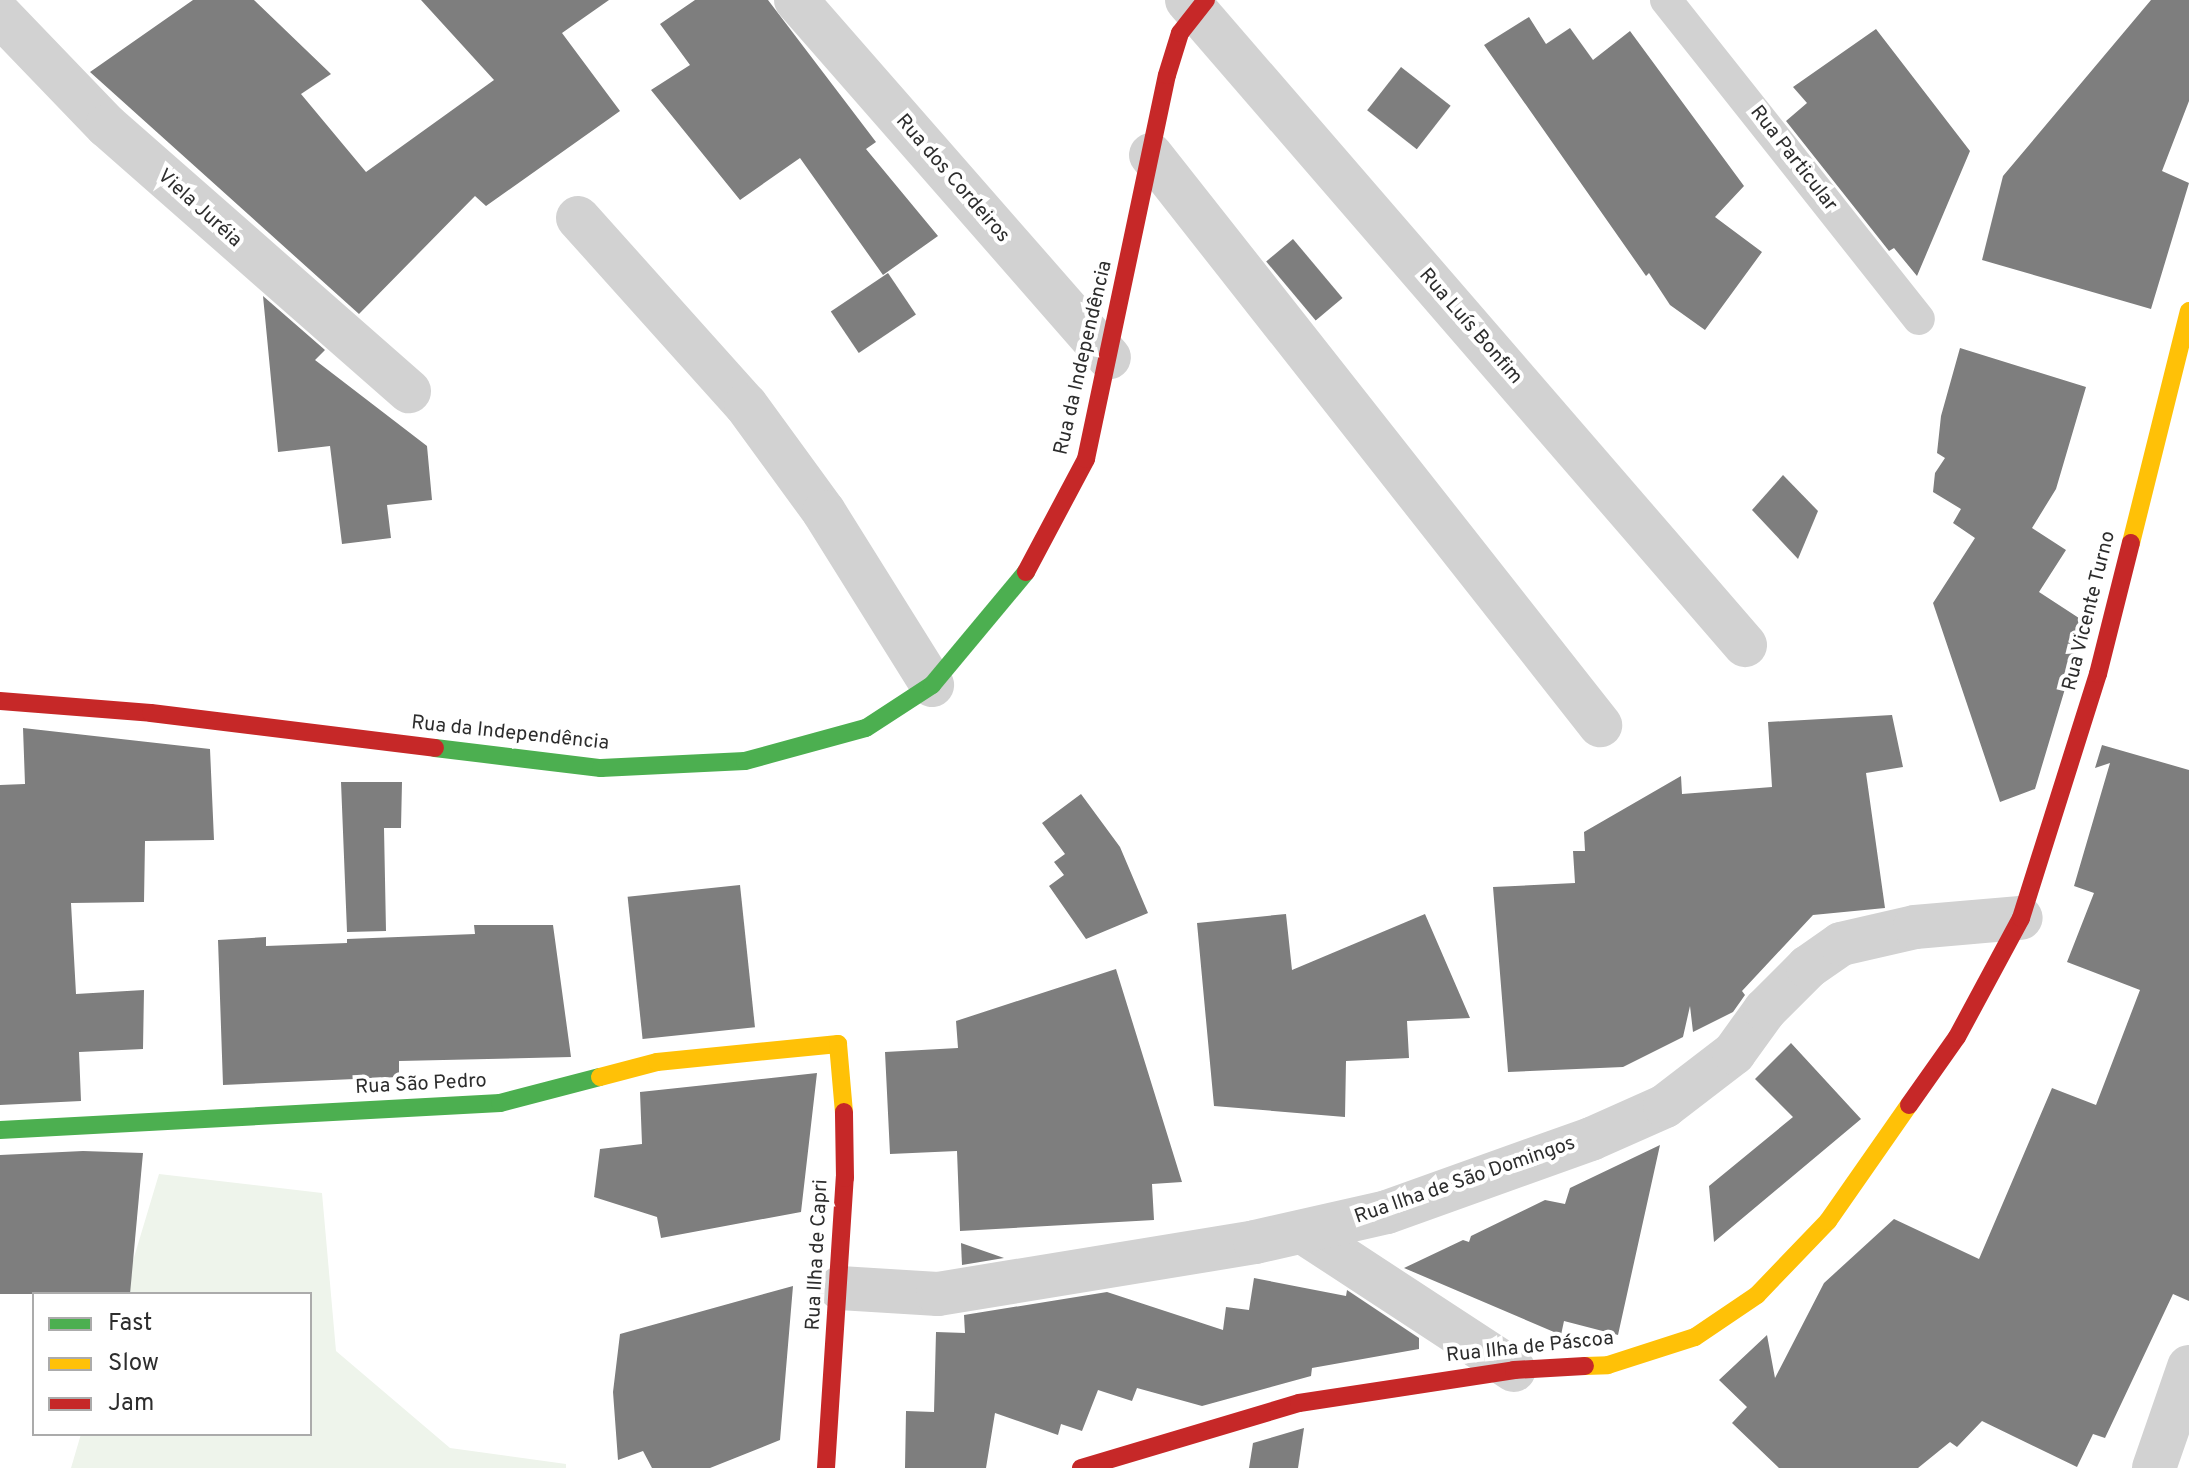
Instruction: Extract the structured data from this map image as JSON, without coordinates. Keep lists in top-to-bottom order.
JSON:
{
  "streets": {
    "street": [
      "Rua dos Cordeiros",
      "Viela Juréia",
      "Rua Luís Bonfim",
      "Rua da Independência",
      "Rua Vicente Turno",
      "Rua São Pedro",
      "Rua Ilha de São Domingos",
      "Rua Ilha de Capri",
      "Rua Ilha de Páscoa"
    ],
    "lane": ["Rua Particular"]
  },
  "crossings": [
    ["Rua dos Cordeiros", "Rua da Independência"],
    ["Rua Luís Bonfim", "Rua da Independência"],
    ["Rua Vicente Turno", "Rua Ilha de São Domingos"],
    ["Rua Vicente Turno", "Rua Ilha de Páscoa"],
    ["Rua São Pedro", "Rua Ilha de Capri"],
    ["Rua Ilha de São Domingos", "Rua Ilha de Capri"],
    ["Rua Ilha de São Domingos", "Rua Ilha de Páscoa"]
  ],
  "legend": ["Fast", "Slow", "Jam"]
}
